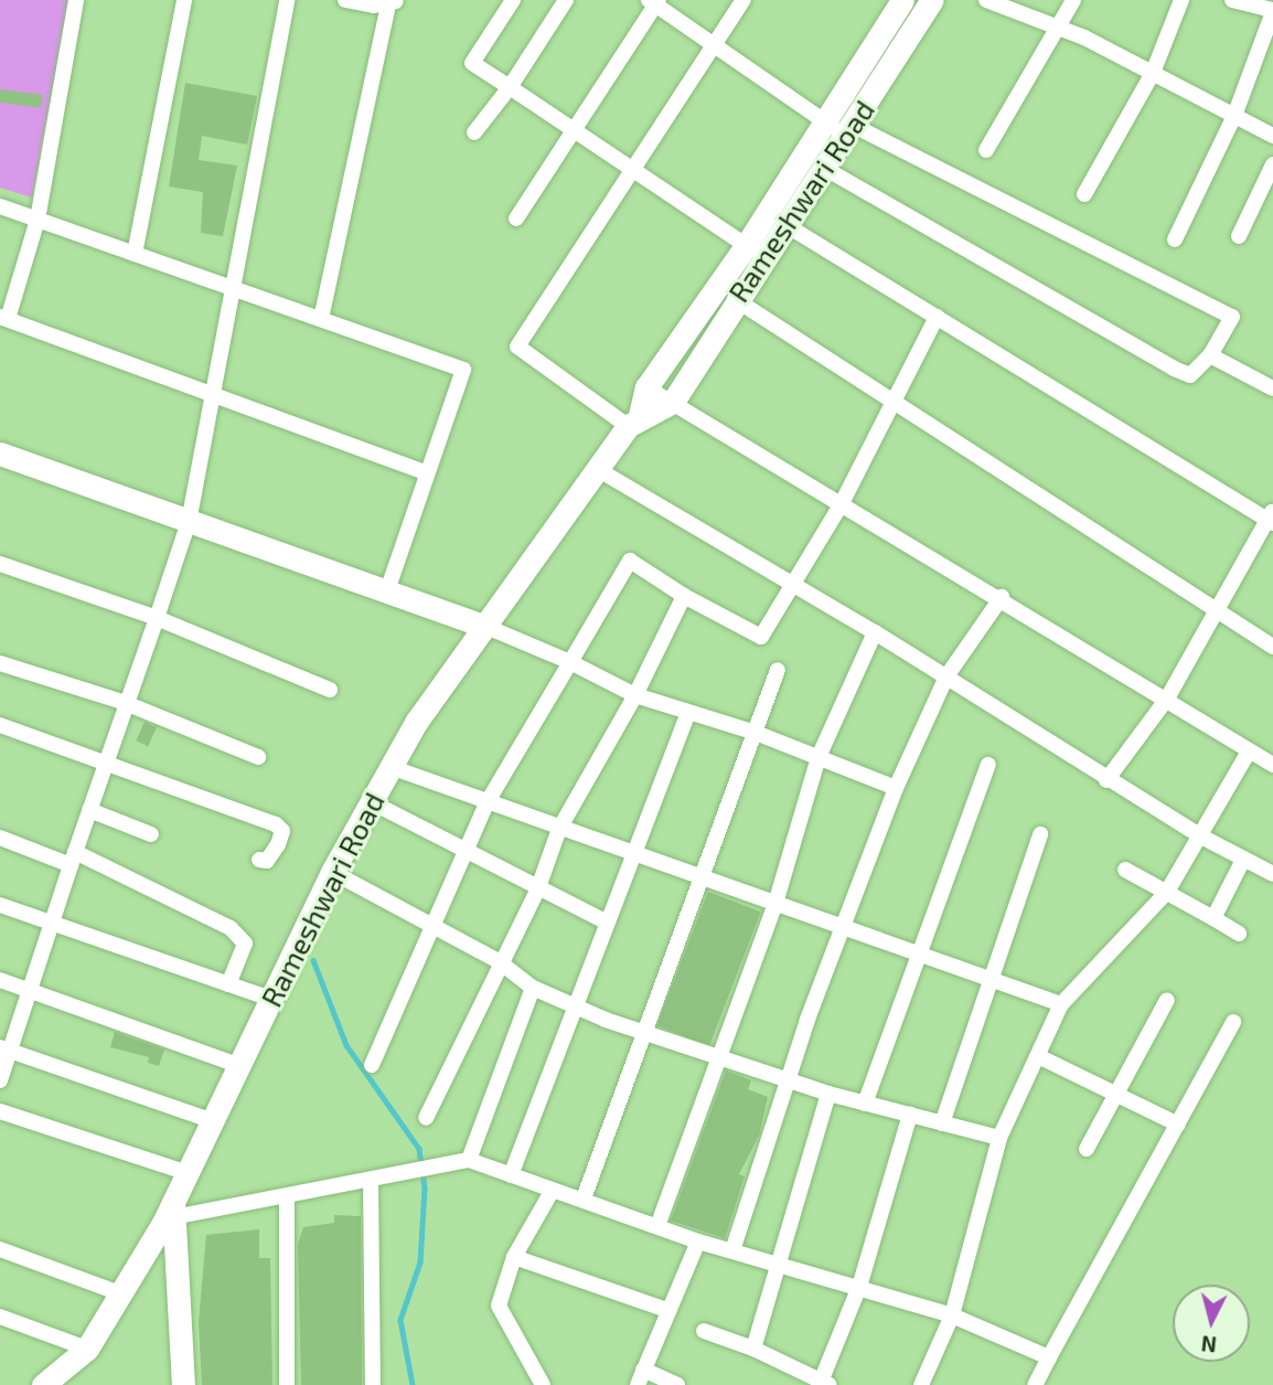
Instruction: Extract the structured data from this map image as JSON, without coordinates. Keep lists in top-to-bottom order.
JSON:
{
  "streets": {
    "main road": ["Rameshwari Road"]
  },
  "north": "bottom"
}
